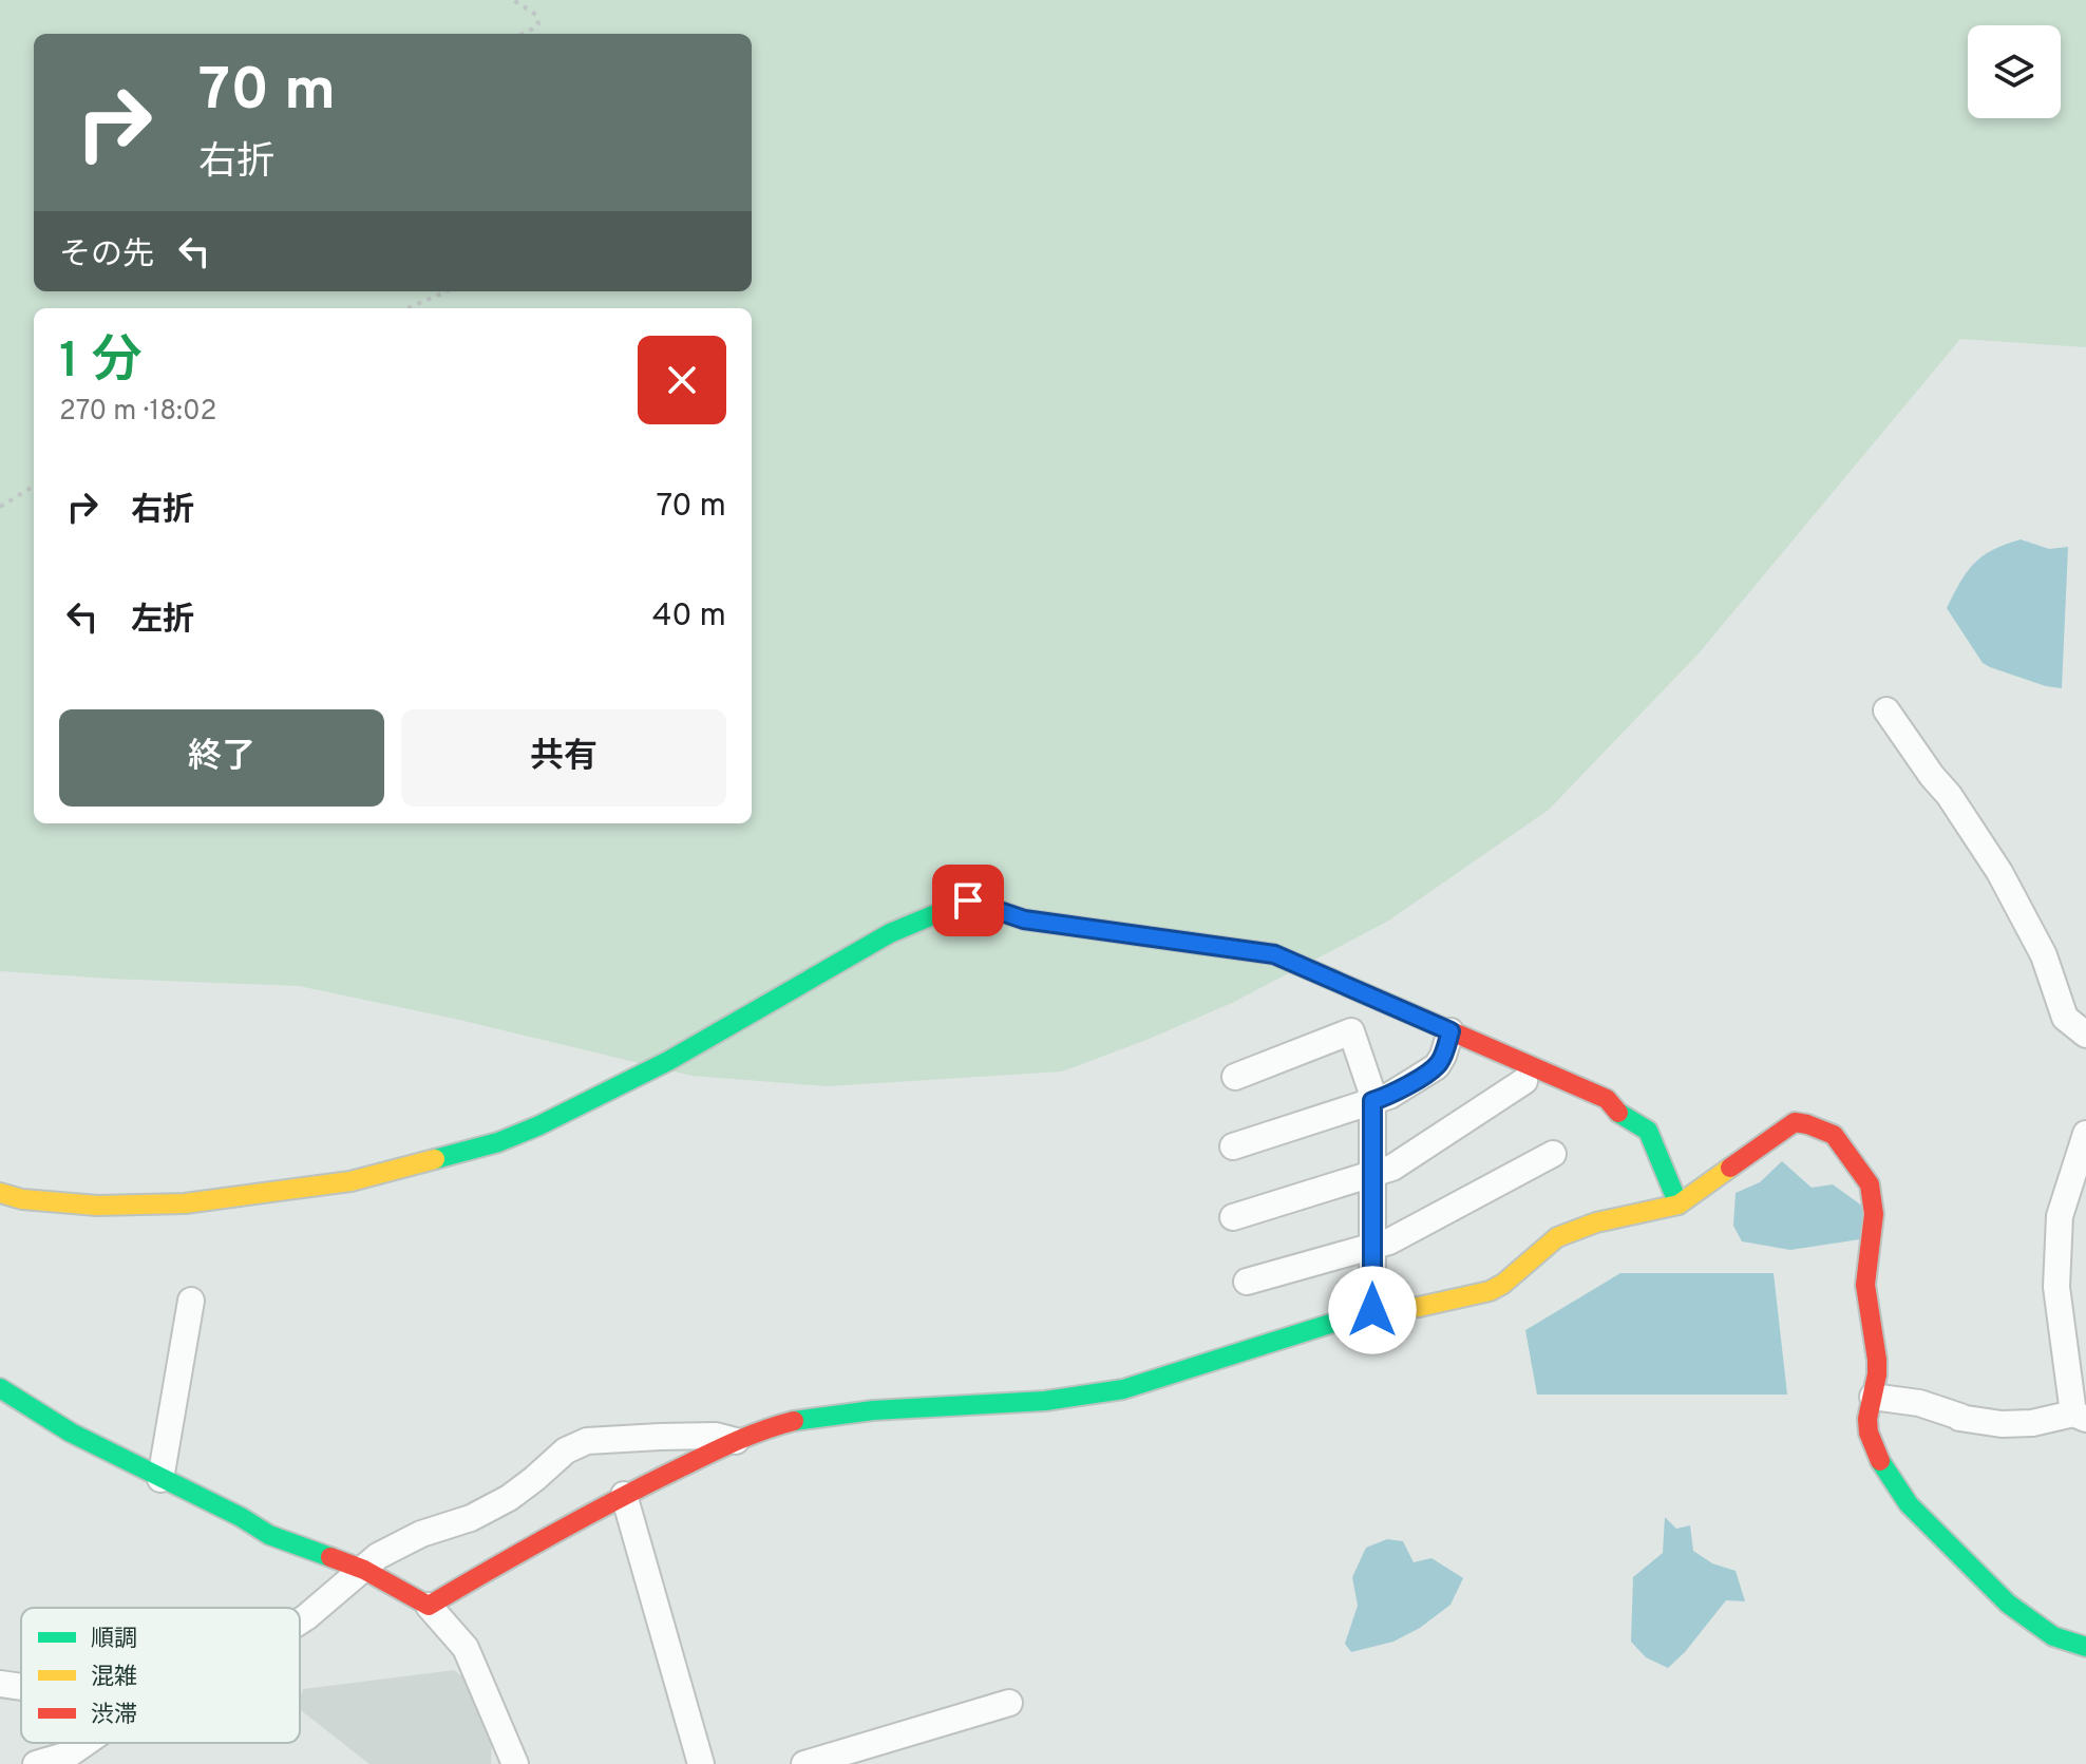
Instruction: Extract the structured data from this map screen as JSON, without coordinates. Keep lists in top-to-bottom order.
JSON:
{
  "legend": ["順調", "混雑", "渋滞"],
  "page": {
    "turn": ["70 m", "右折"],
    "then": "その先",
    "heading": ["1 分", "270 m · 18:02"],
    "list": [
      {
        "name": "右折",
        "value": "70 m"
      },
      {
        "name": "左折",
        "value": "40 m"
      }
    ],
    "buttons": ["終了", "共有"]
  }
}
